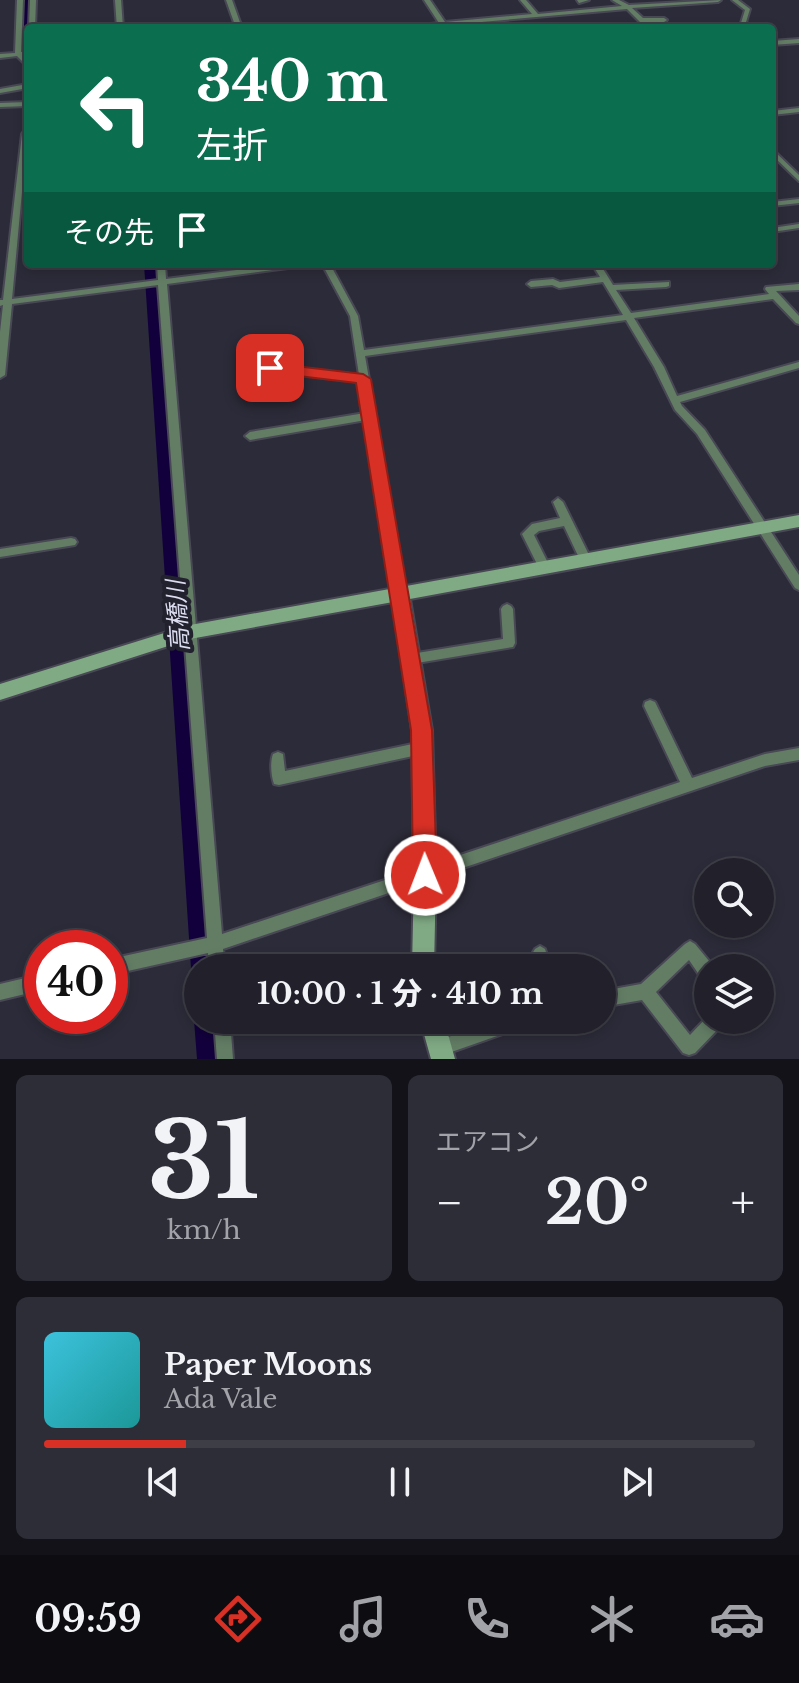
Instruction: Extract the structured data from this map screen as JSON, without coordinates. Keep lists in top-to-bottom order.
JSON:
{
  "water": ["高橋川"],
  "page": {
    "turn": ["340 m", "左折"],
    "then": "その先",
    "limit": "40",
    "trip": "10:00 · 1 分 · 410 m",
    "tile": [
      ["31", "km/h"],
      "エアコン"
    ],
    "heat": ["−", "20°", "+"],
    "song": ["Paper Moons", "Ada Vale"],
    "tabs": "09:59"
  }
}
